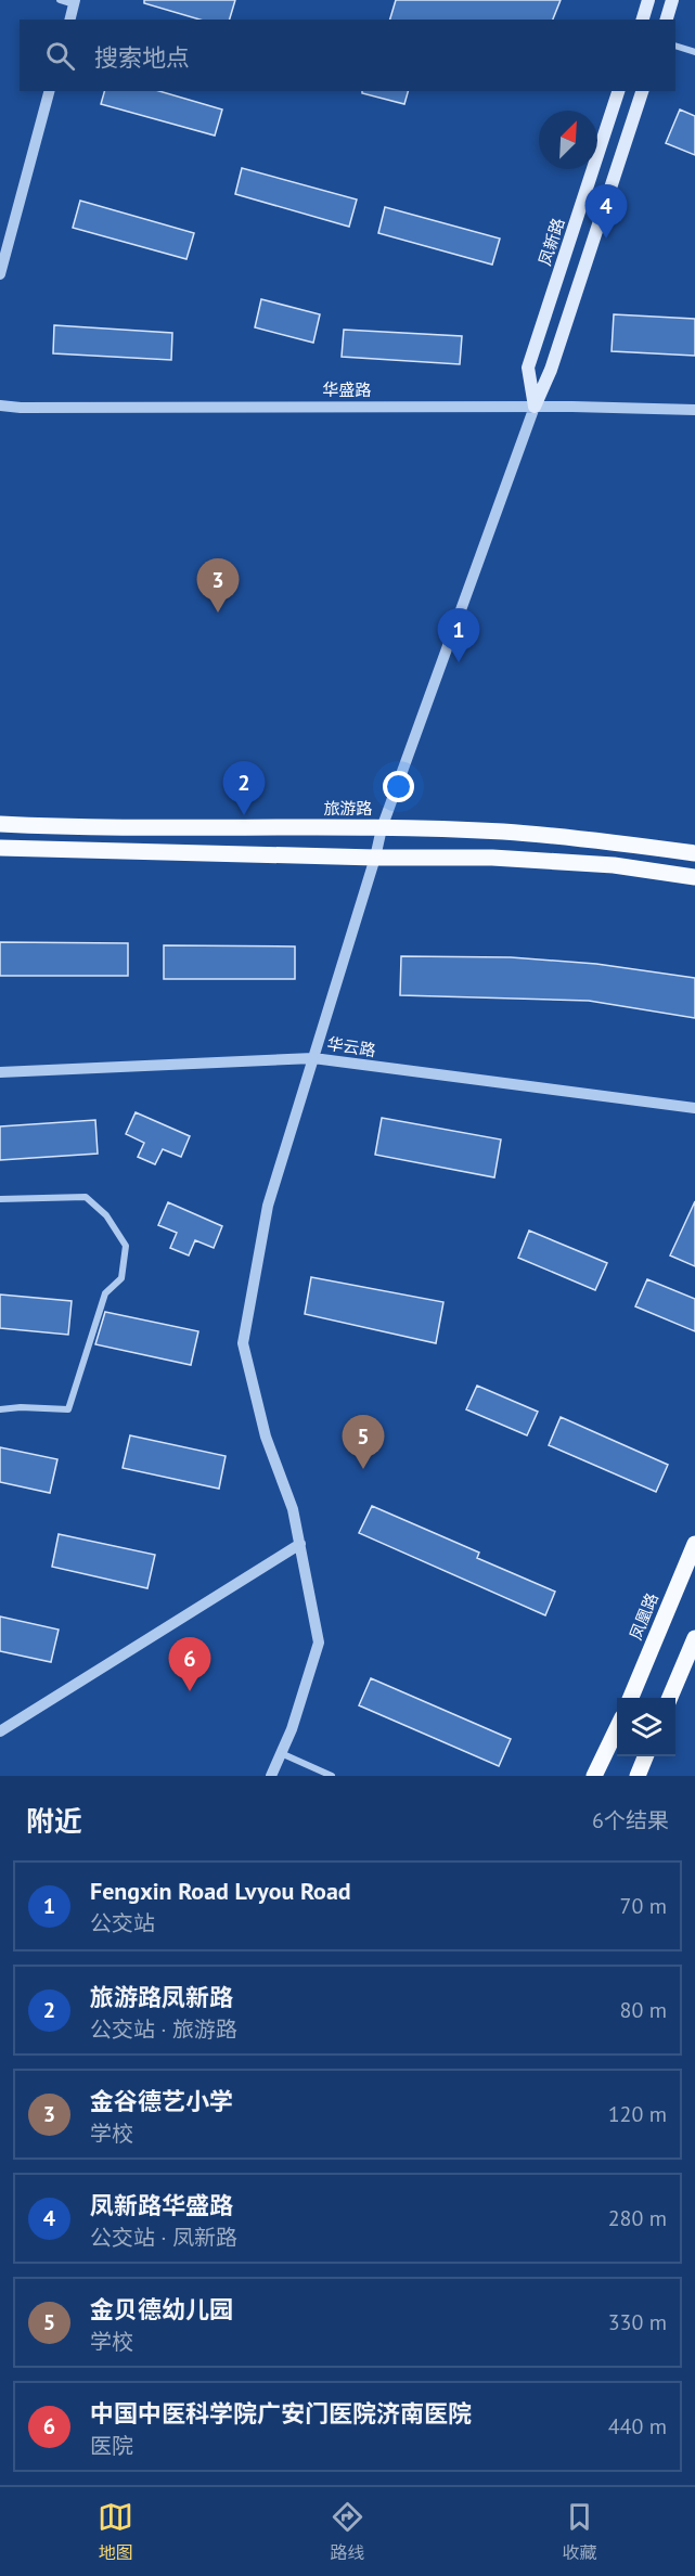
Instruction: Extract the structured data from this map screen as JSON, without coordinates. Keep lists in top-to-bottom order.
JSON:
{
  "streets": {
    "main road": ["凤新路", "旅游路", "凤凰路"],
    "street": ["华盛路", "华云路"]
  },
  "crossings": [
    ["凤新路", "华盛路"]
  ],
  "north": "top right",
  "page": {
    "search": "搜索地点",
    "pins": [
      "4",
      "3",
      "1",
      "2",
      "5",
      "6"
    ],
    "heading": ["附近", "6个结果"],
    "list": [
      {
        "mark": "1",
        "name": "Fengxin Road Lvyou Road",
        "note": "公交站",
        "value": "70 m"
      },
      {
        "mark": "2",
        "name": "旅游路凤新路",
        "note": "公交站 · 旅游路",
        "value": "80 m"
      },
      {
        "mark": "3",
        "name": "金谷德艺小学",
        "note": "学校",
        "value": "120 m"
      },
      {
        "mark": "4",
        "name": "凤新路华盛路",
        "note": "公交站 · 凤新路",
        "value": "280 m"
      },
      {
        "mark": "5",
        "name": "金贝德幼儿园",
        "note": "学校",
        "value": "330 m"
      },
      {
        "mark": "6",
        "name": "中国中医科学院广安门医院济南医院",
        "note": "医院",
        "value": "440 m"
      }
    ],
    "nav": ["地图", "路线", "收藏"]
  }
}
